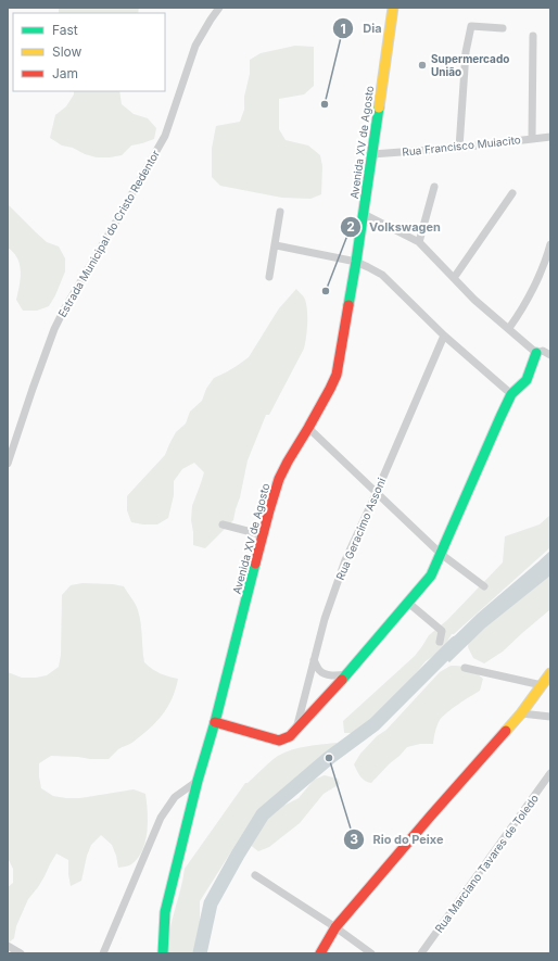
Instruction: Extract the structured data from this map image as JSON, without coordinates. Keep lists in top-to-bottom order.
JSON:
{
  "streets": {
    "street": [
      "Avenida XV de Agosto",
      "Rua Francisco Muiacito",
      "Estrada Municipal do Cristo Redentor",
      "Rua Geracimo Assoni",
      "Rua Marciano Tavares de Toledo"
    ]
  },
  "crossings": [
    ["Avenida XV de Agosto", "Rua Francisco Muiacito"]
  ],
  "places": [
    "Supermercado União",
    "Dia",
    "Volkswagen",
    "Rio do Peixe"
  ],
  "legend": ["Fast", "Slow", "Jam"]
}
